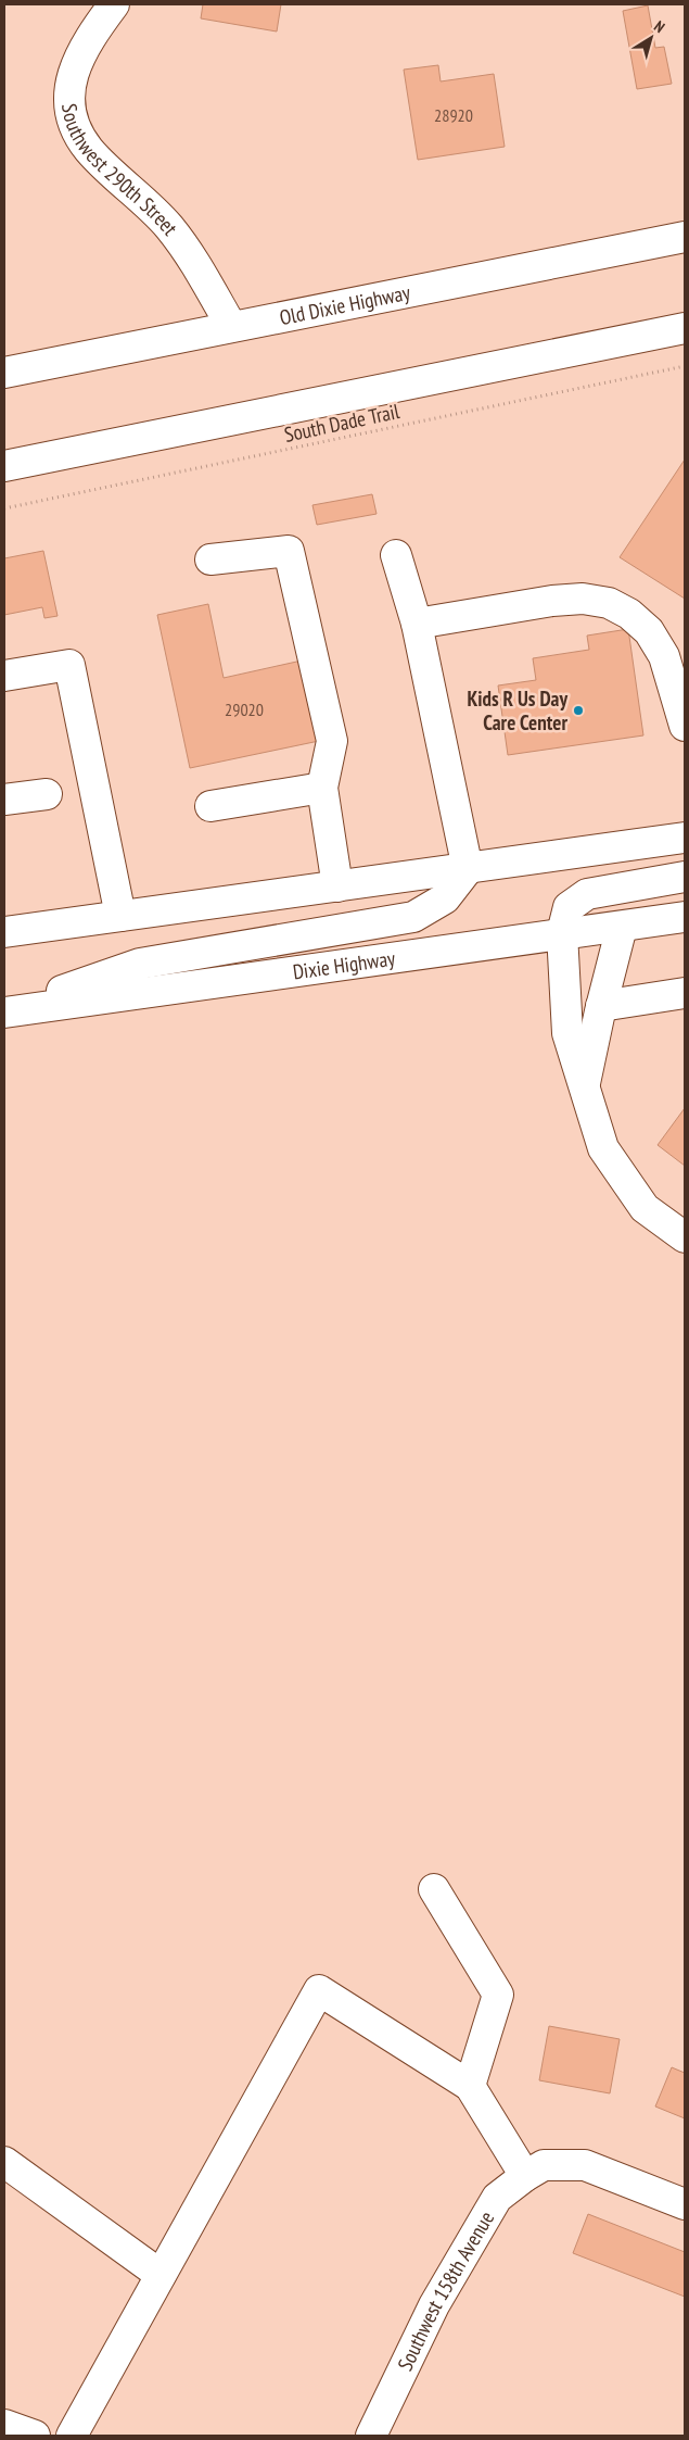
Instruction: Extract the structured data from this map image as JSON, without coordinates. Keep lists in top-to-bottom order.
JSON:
{
  "streets": {
    "main road": [
      "Southwest 290th Street",
      "Old Dixie Highway",
      "Dixie Highway",
      "Southwest 158th Avenue"
    ],
    "path": ["South Dade Trail"]
  },
  "crossings": [
    ["Southwest 290th Street", "Old Dixie Highway"]
  ],
  "places": ["Kids R Us Day Care Center"],
  "house_numbers": ["28920", "29020"],
  "north": "top right"
}
